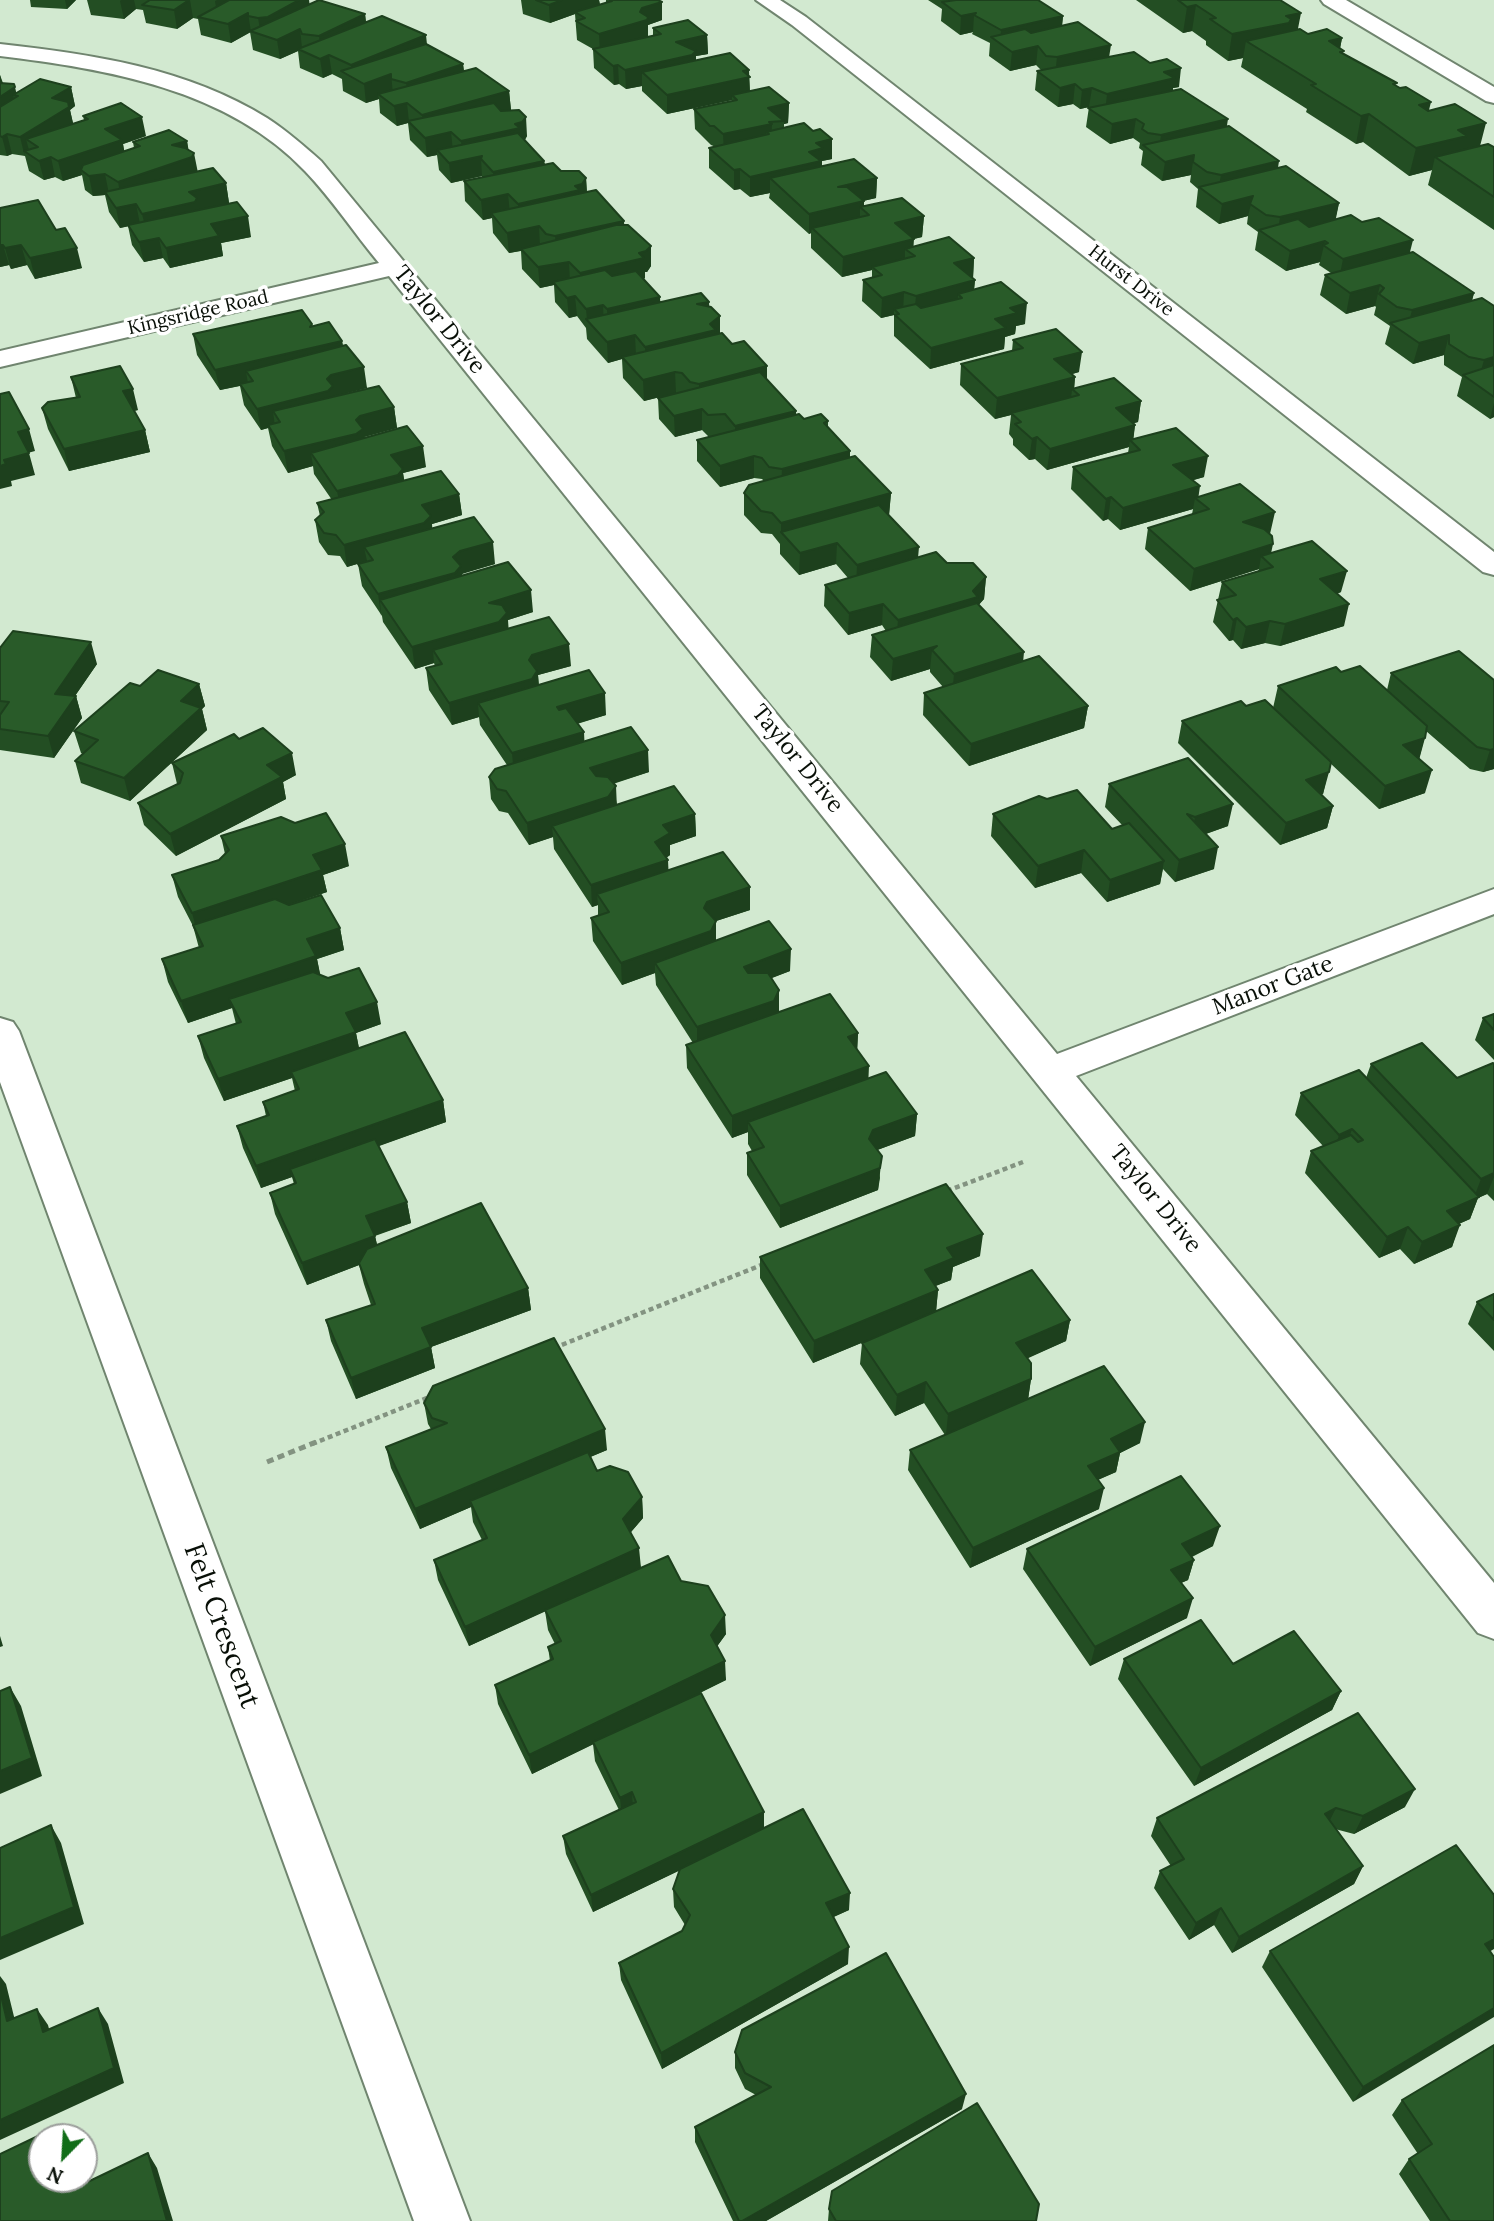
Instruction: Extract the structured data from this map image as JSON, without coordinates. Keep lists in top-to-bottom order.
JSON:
{
  "streets": {
    "street": [
      "Hurst Drive",
      "Kingsridge Road",
      "Taylor Drive",
      "Manor Gate",
      "Felt Crescent"
    ]
  },
  "crossings": [
    ["Kingsridge Road", "Taylor Drive"],
    ["Taylor Drive", "Manor Gate"]
  ],
  "north": "bottom left"
}
